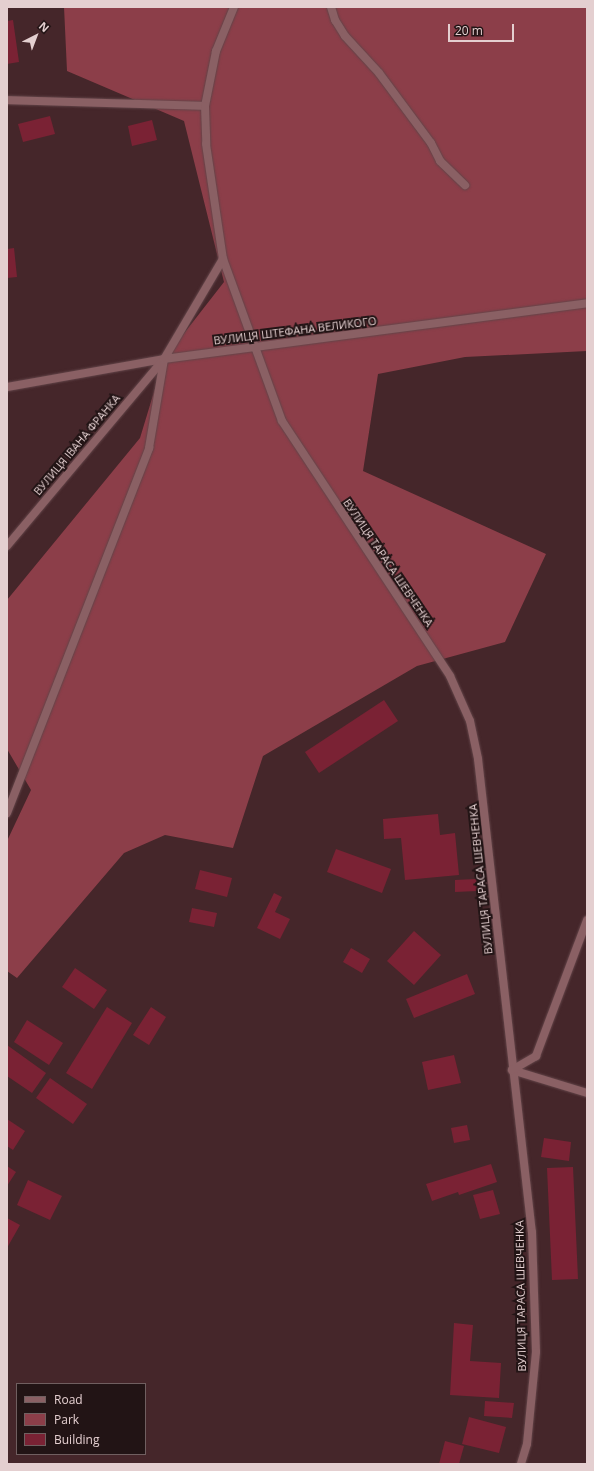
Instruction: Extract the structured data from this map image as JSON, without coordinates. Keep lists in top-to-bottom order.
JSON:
{
  "streets": {
    "street": ["ВУЛИЦЯ ШТЕФАНА ВЕЛИКОГО", "ВУЛИЦЯ ІВАНА ФРАНКА", "ВУЛИЦЯ ТАРАСА ШЕВЧЕНКА"]
  },
  "crossings": [
    ["ВУЛИЦЯ ШТЕФАНА ВЕЛИКОГО", "ВУЛИЦЯ ІВАНА ФРАНКА"],
    ["ВУЛИЦЯ ШТЕФАНА ВЕЛИКОГО", "ВУЛИЦЯ ТАРАСА ШЕВЧЕНКА"]
  ],
  "legend": ["Road", "Park", "Building"],
  "scale_bar": "20 m",
  "north": "top right"
}
